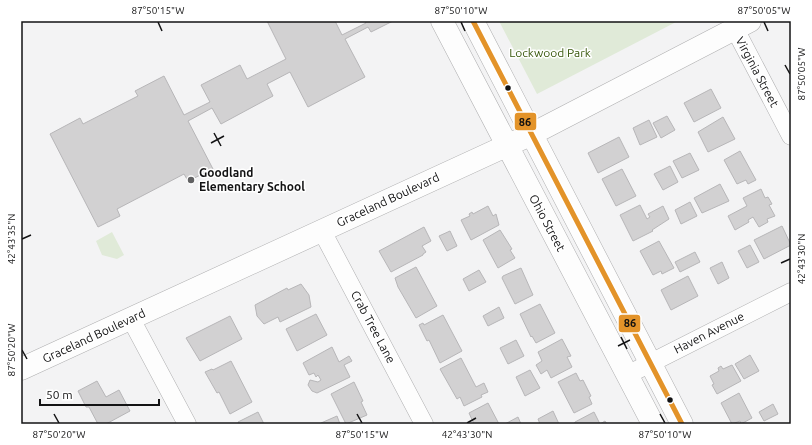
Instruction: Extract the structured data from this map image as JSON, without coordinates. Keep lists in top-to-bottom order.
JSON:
{
  "streets": {
    "street": [
      "Virginia Street",
      "Graceland Boulevard",
      "Ohio Street",
      "Crab Tree Lane",
      "Haven Avenue"
    ]
  },
  "crossings": [
    ["Virginia Street", "Graceland Boulevard"],
    ["Graceland Boulevard", "Ohio Street"],
    ["Graceland Boulevard", "Crab Tree Lane"],
    ["Ohio Street", "Haven Avenue"]
  ],
  "parks": ["Lockwood Park"],
  "places": ["Goodland Elementary School"],
  "lines": ["transit line 86"],
  "scale_bar": "50 m",
  "coordinates": [
    "87°50'15\"W",
    "87°50'10\"W",
    "87°50'05\"W",
    "42°43'35\"N",
    "42°43'30\"N",
    "87°50'20\"W"
  ]
}
